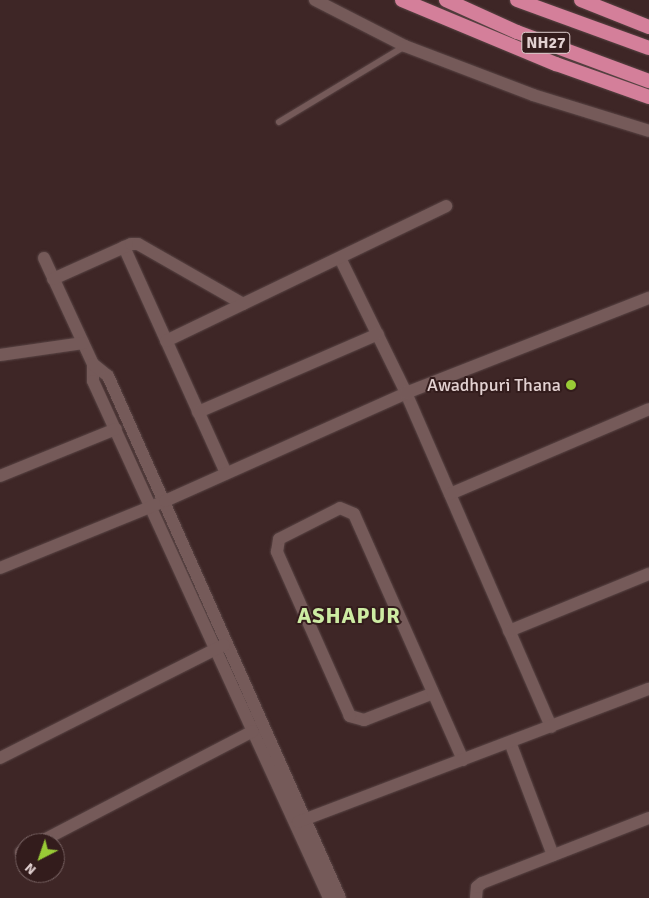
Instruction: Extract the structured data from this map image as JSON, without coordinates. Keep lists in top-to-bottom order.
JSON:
{
  "streets": {
    "highway": ["NH27"]
  },
  "districts": ["ASHAPUR"],
  "places": ["Awadhpuri Thana"],
  "north": "bottom left"
}
